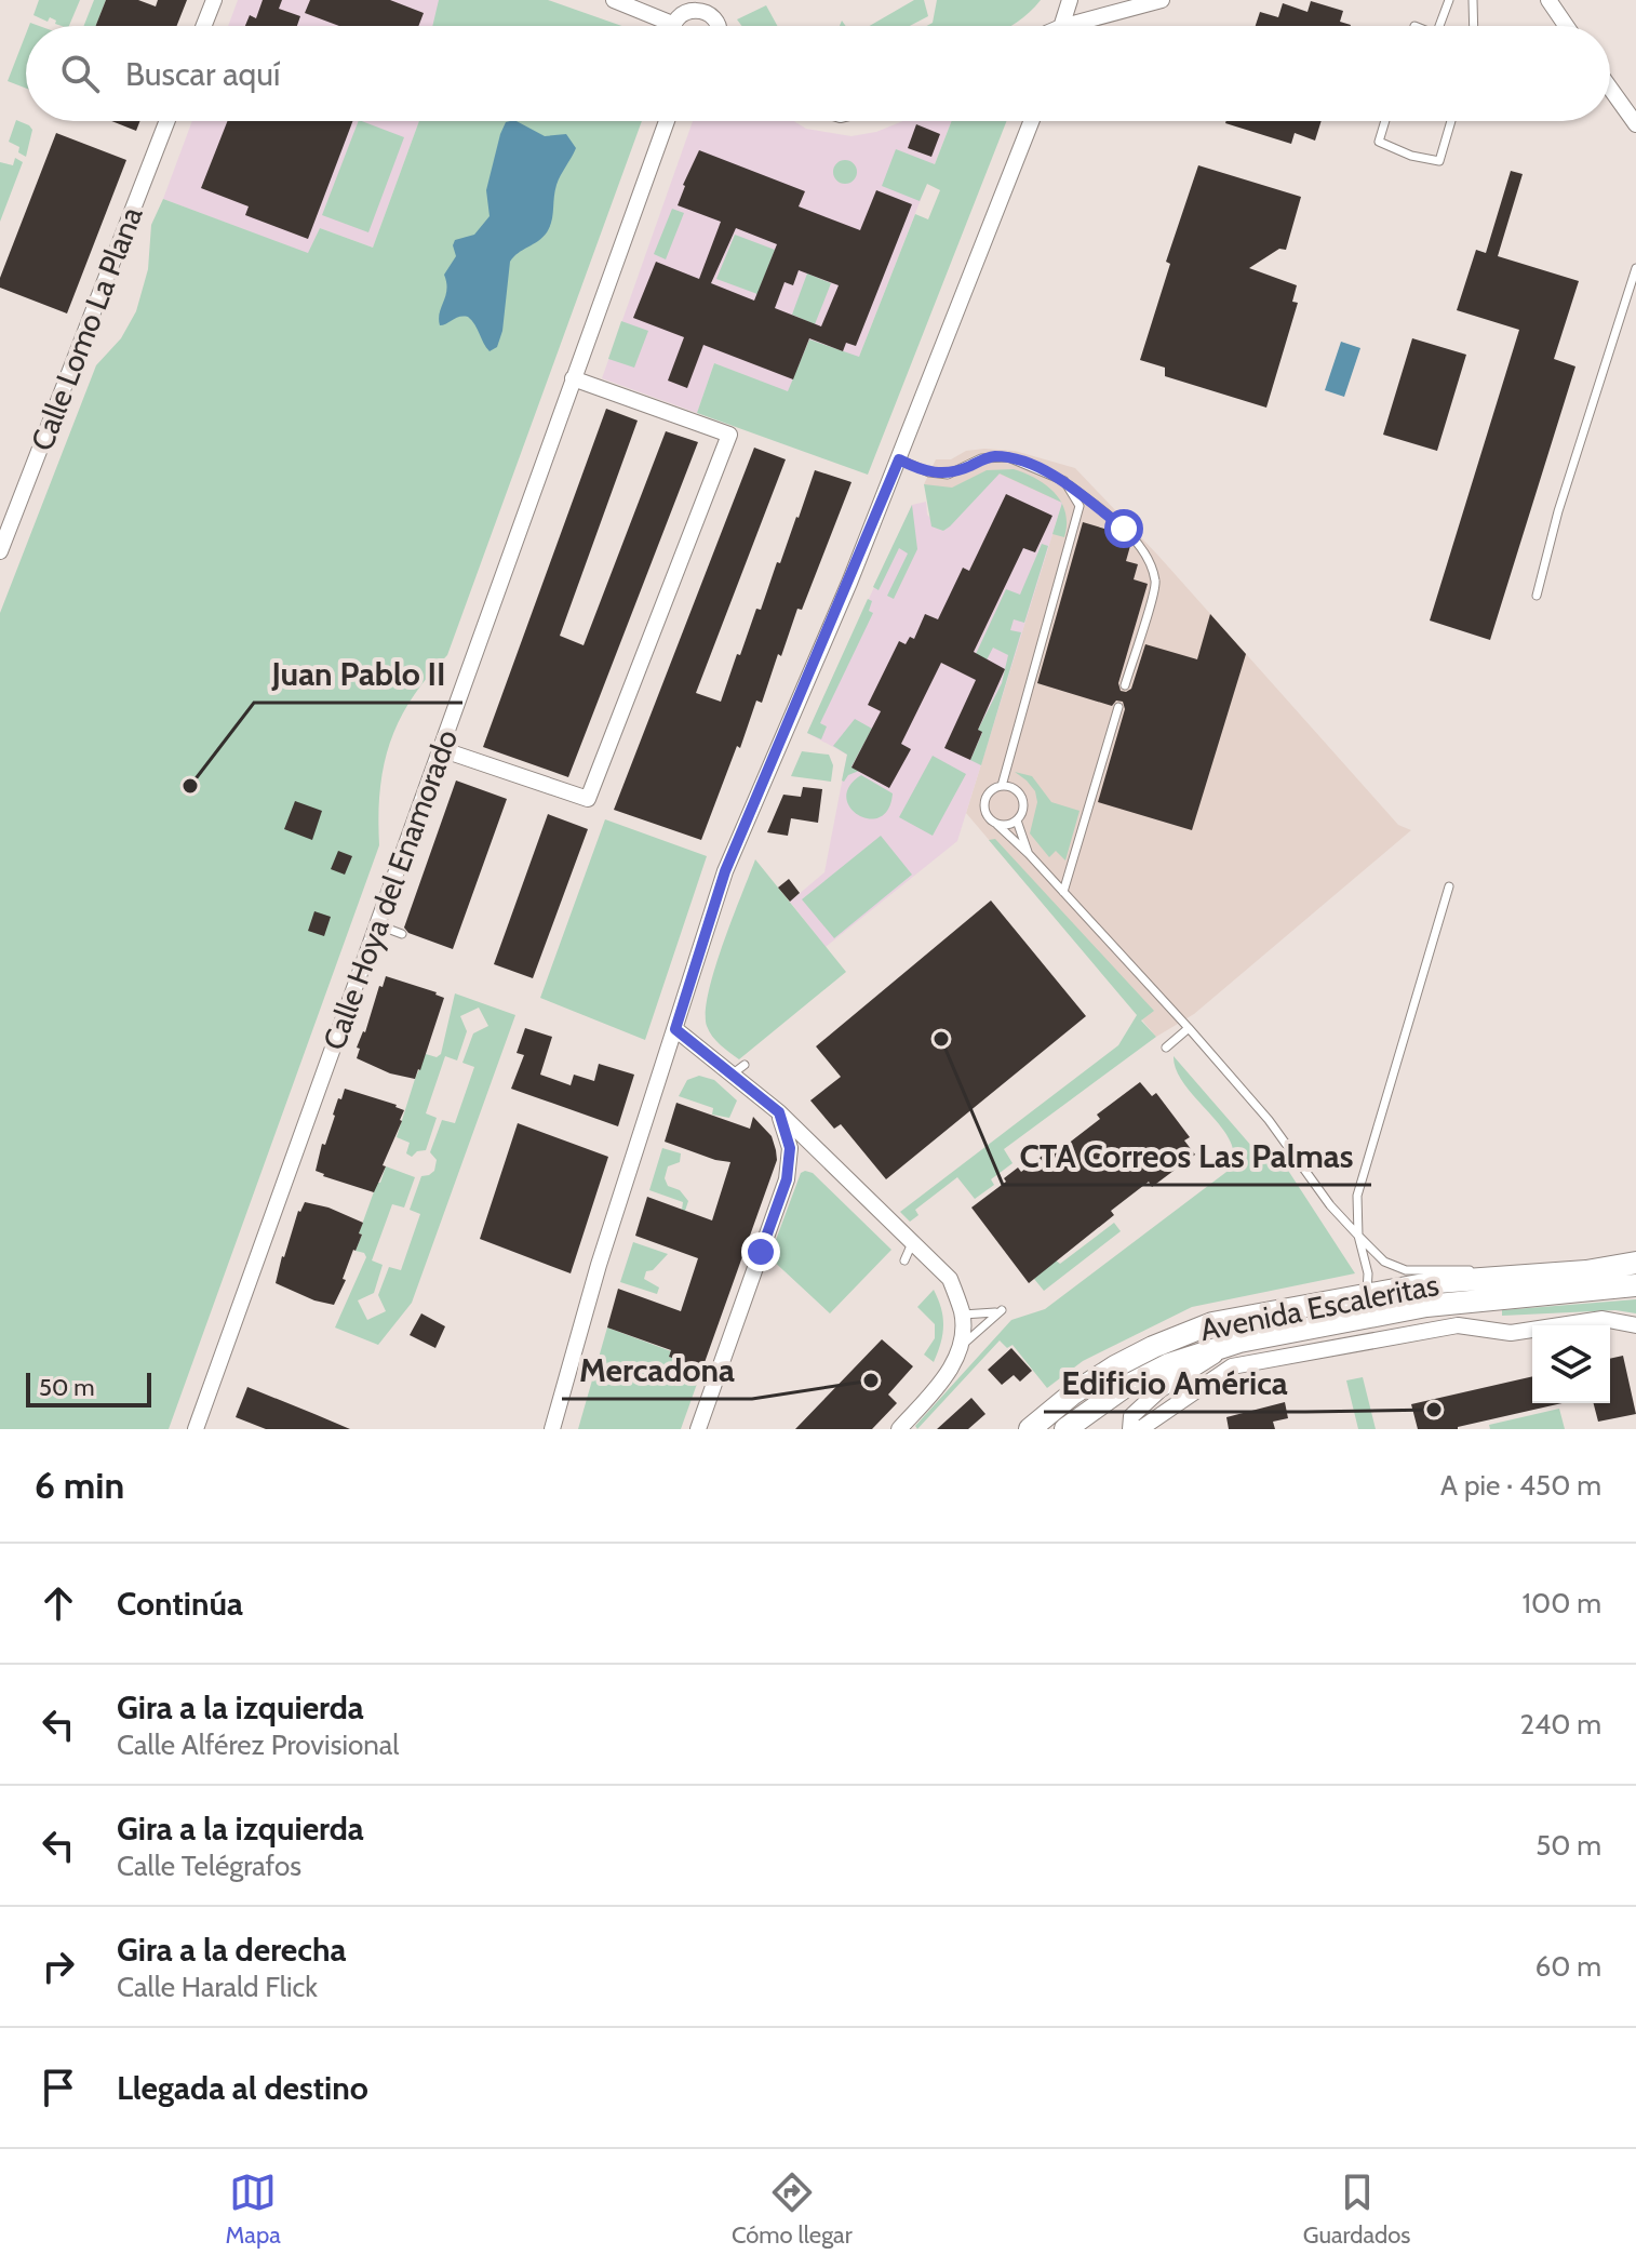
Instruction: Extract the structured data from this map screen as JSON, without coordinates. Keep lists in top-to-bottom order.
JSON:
{
  "streets": {
    "street": ["Calle Lomo La Plana", "Calle Hoya del Enamorado", "Avenida Escaleritas"]
  },
  "places": [
    "Juan Pablo II",
    "CTA Correos Las Palmas",
    "Mercadona",
    "Edificio América"
  ],
  "scale_bar": "50 m",
  "page": {
    "search": "Buscar aquí",
    "scale": "50 m",
    "heading": ["6 min", "A pie · 450 m"],
    "list": [
      ["Continúa", "100 m"],
      ["Gira a la izquierda", "Calle Alférez Provisional", "240 m"],
      ["Gira a la izquierda", "Calle Telégrafos", "50 m"],
      ["Gira a la derecha", "Calle Harald Flick", "60 m"],
      "Llegada al destino"
    ],
    "nav": ["Mapa", "Cómo llegar", "Guardados"]
  }
}
